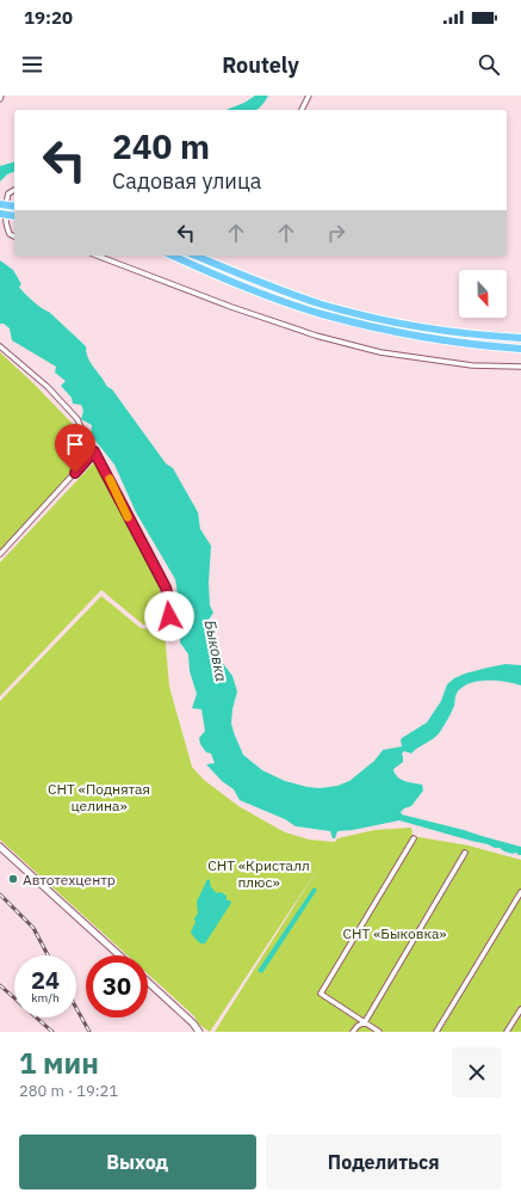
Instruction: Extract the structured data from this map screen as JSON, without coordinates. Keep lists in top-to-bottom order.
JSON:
{
  "water": ["Быковка"],
  "parks": ["СНТ «Поднятая целина»", "СНТ «Кристалл плюс»", "СНТ «Быковка»"],
  "places": ["Автотехцентр"],
  "north": "bottom",
  "page": {
    "status": "19:20",
    "header": "Routely",
    "turn": ["240 m", "Садовая улица"],
    "speed": "24 km/h",
    "limit": "30",
    "heading": ["1 мин", "280 m · 19:21"],
    "buttons": ["Выход", "Поделиться"]
  }
}
